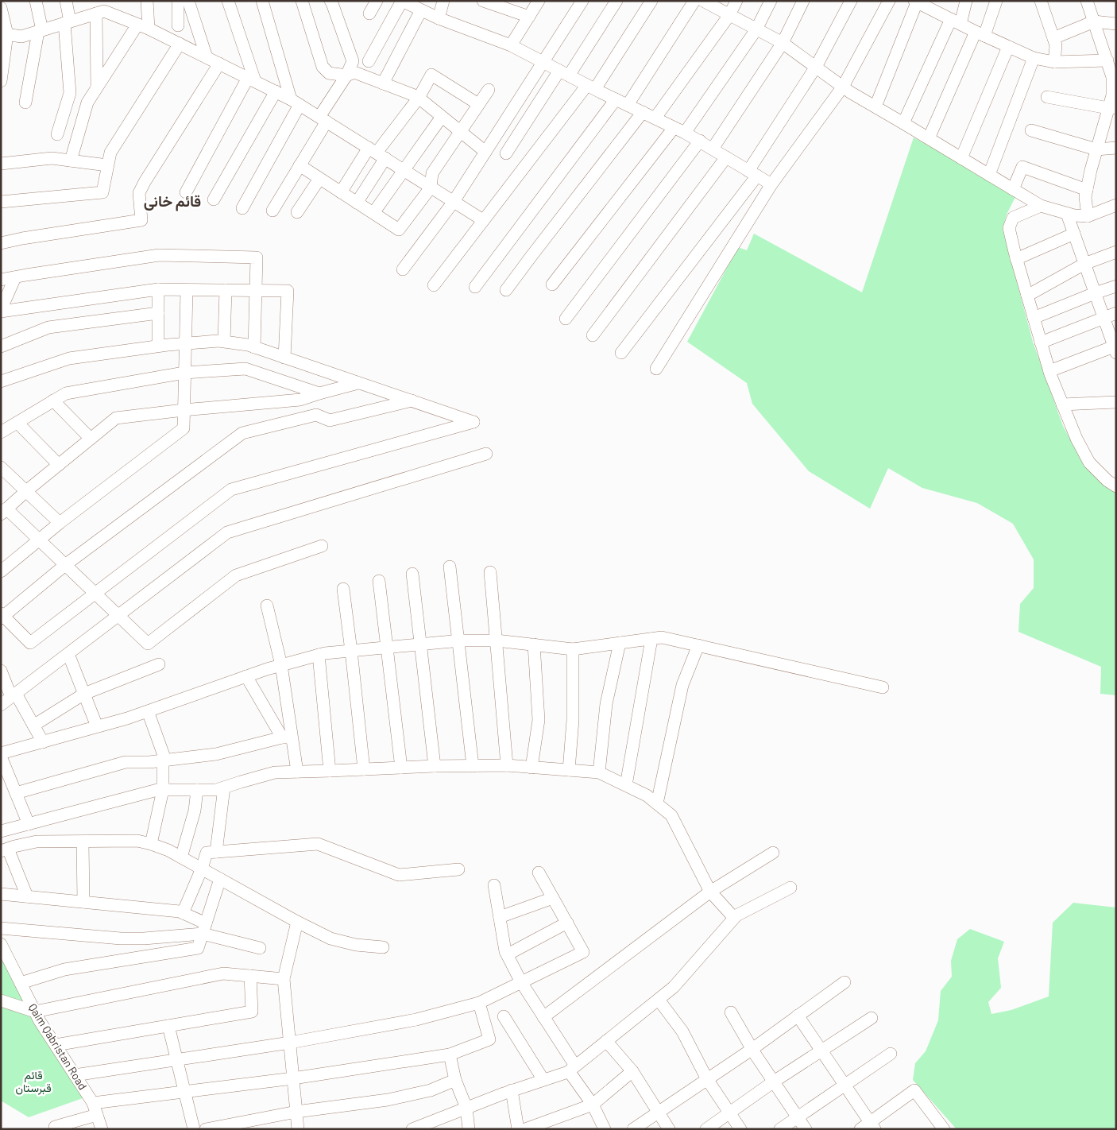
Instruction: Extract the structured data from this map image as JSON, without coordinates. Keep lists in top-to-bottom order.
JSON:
{
  "streets": {
    "street": ["Qaim Qabristan Road"]
  },
  "districts": ["قائم خانى"],
  "parks": ["قائم قبرستان"]
}
